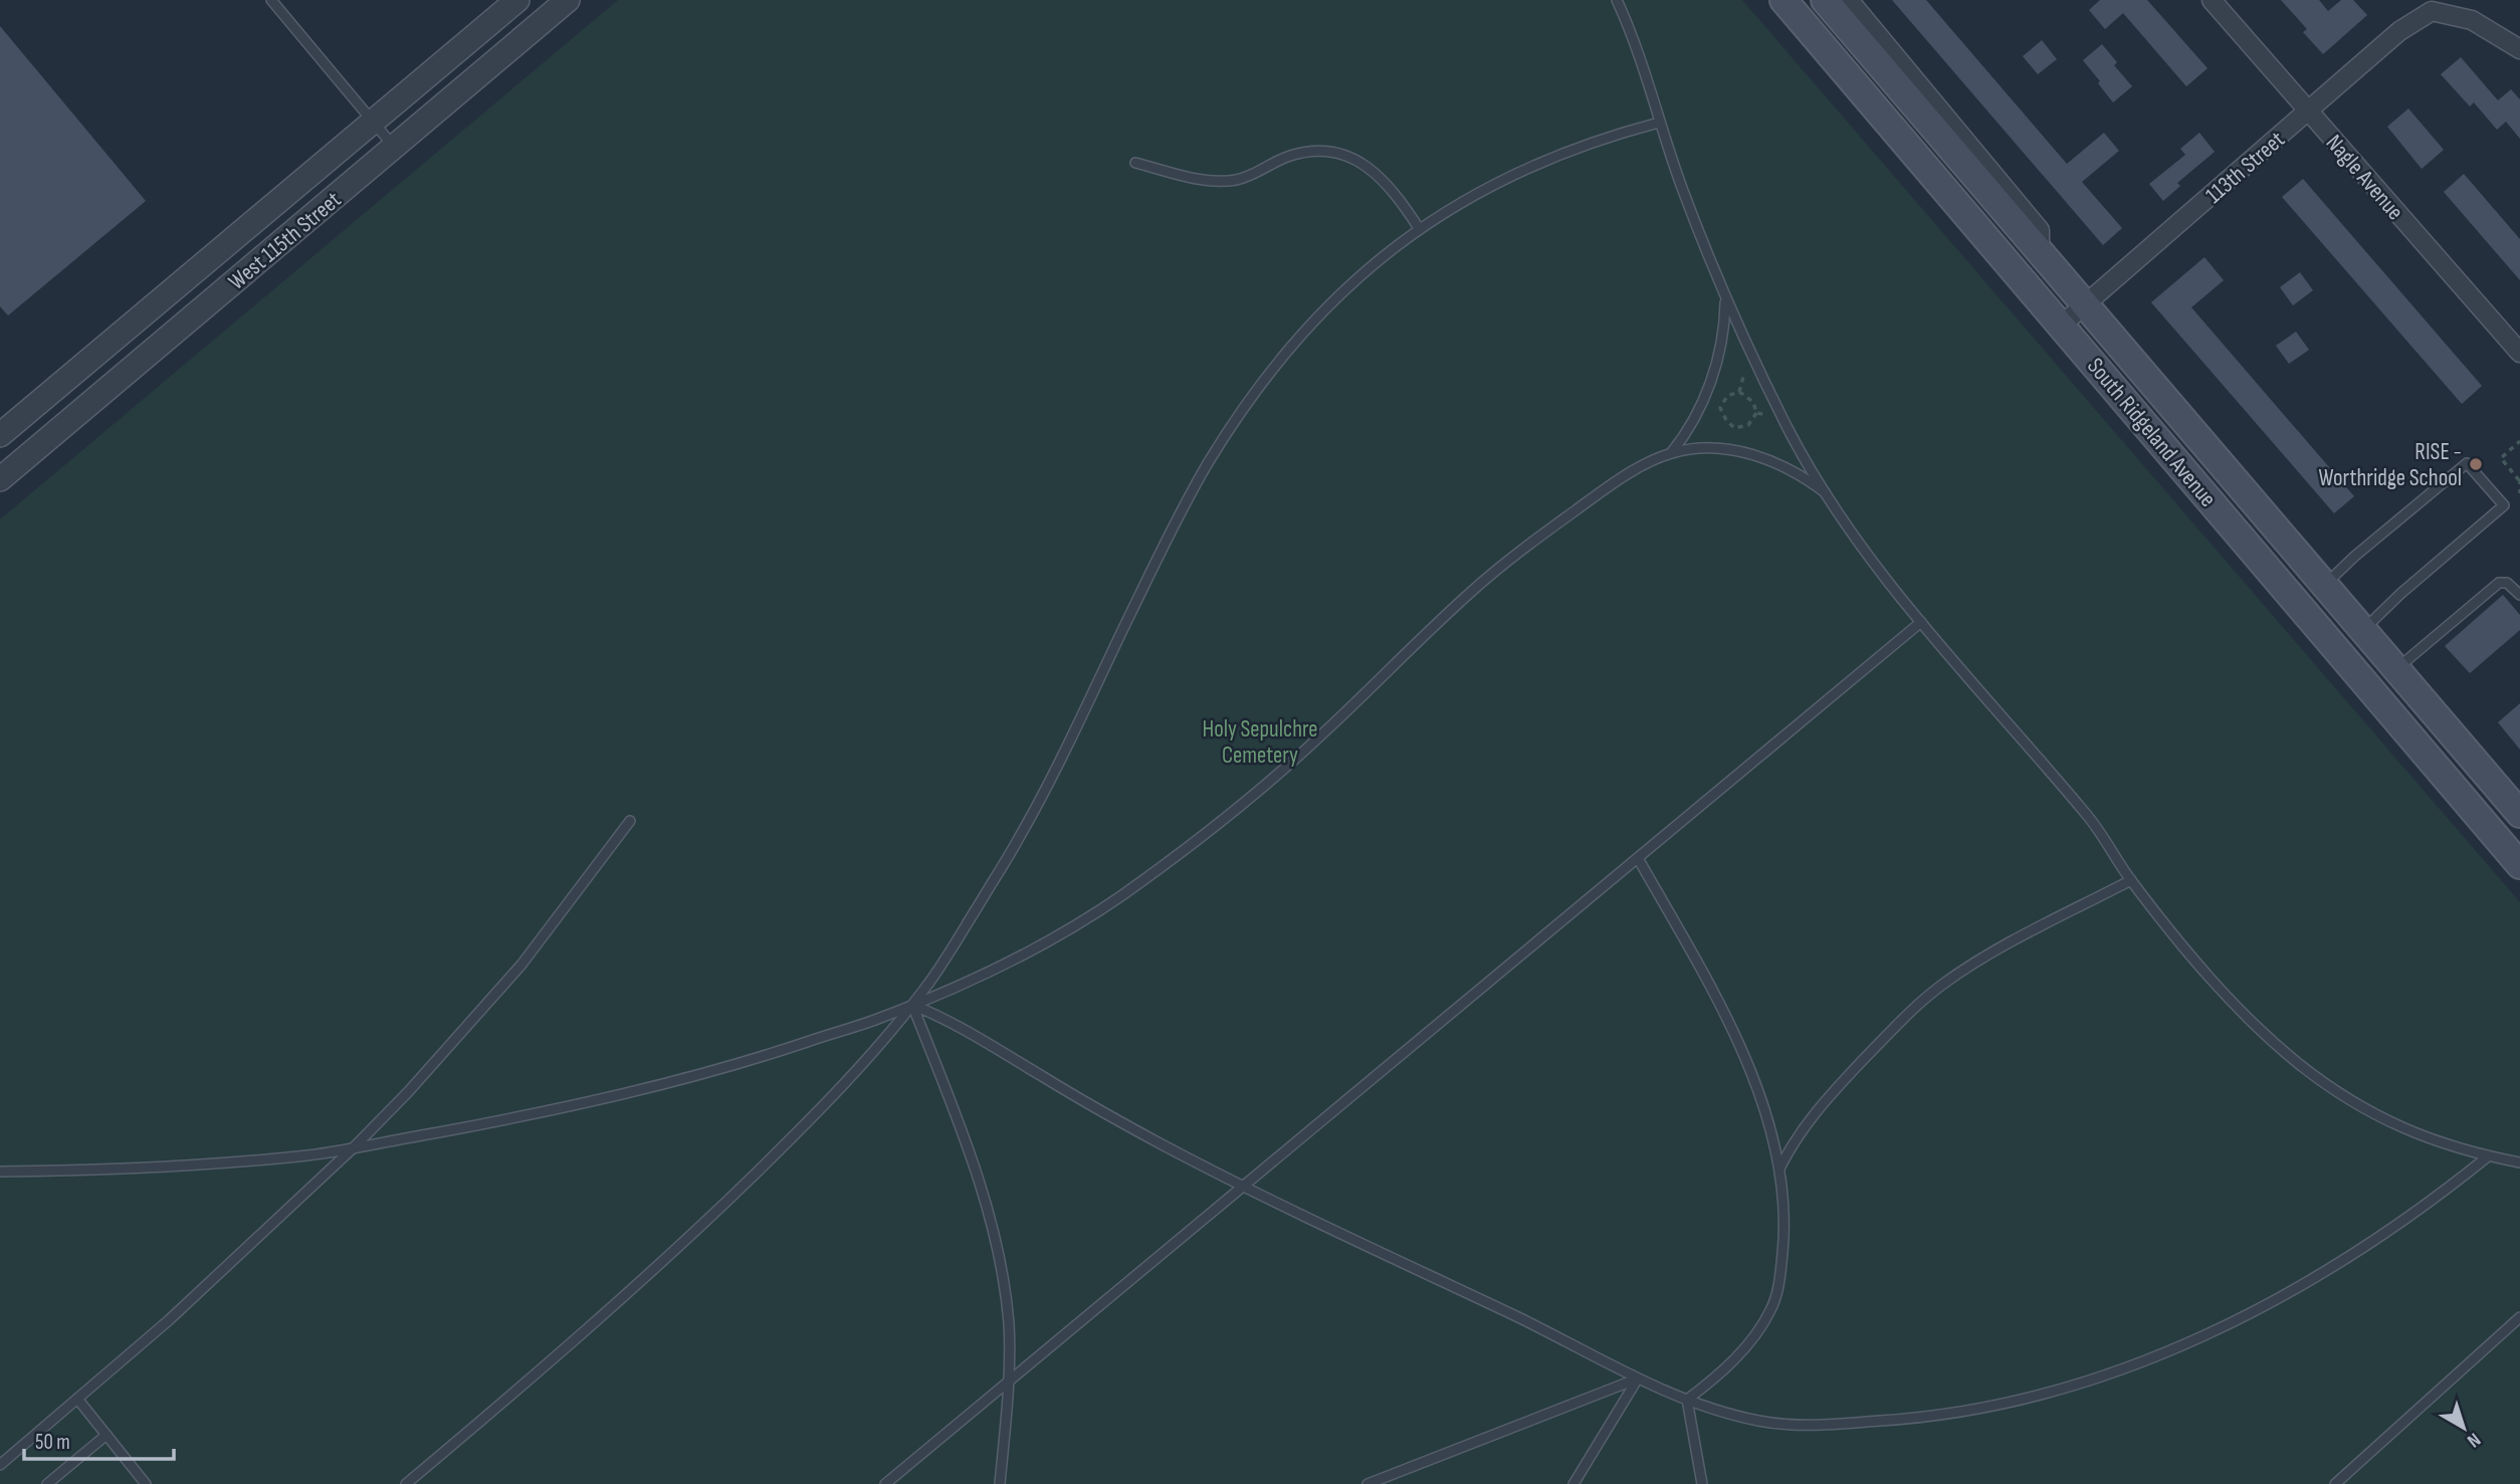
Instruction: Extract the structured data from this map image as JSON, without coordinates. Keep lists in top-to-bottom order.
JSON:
{
  "streets": {
    "main road": ["South Ridgeland Avenue"],
    "street": ["113th Street", "Nagle Avenue", "West 115th Street"]
  },
  "crossings": [
    ["113th Street", "Nagle Avenue"],
    ["113th Street", "South Ridgeland Avenue"]
  ],
  "parks": ["Holy Sepulchre Cemetery"],
  "places": ["RISE - Worthridge School"],
  "scale_bar": "50 m",
  "north": "bottom right"
}
